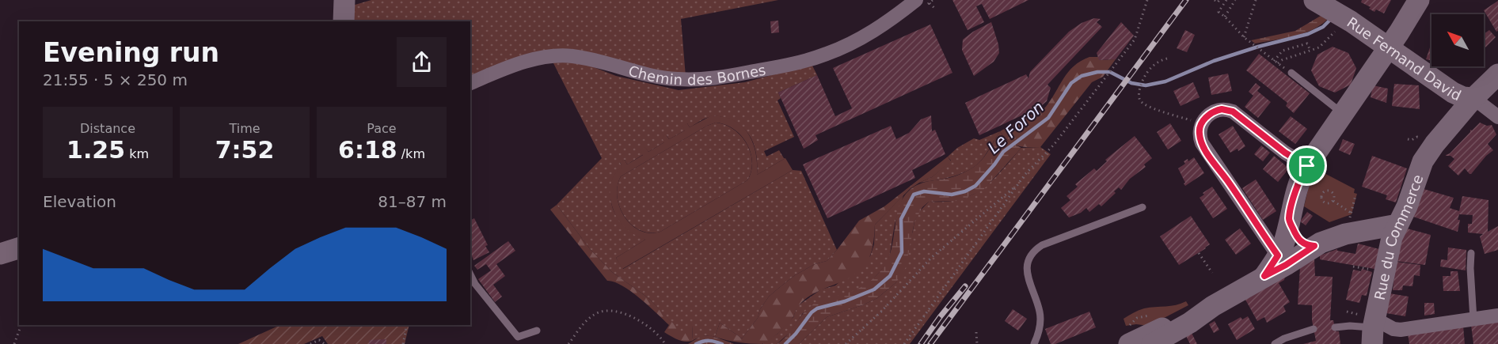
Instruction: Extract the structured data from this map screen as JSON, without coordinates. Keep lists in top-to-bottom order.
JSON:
{
  "streets": {
    "street": ["Rue Fernand David", "Chemin des Bornes", "Rue du Commerce"]
  },
  "crossings": [
    ["Rue Fernand David", "Rue du Commerce"]
  ],
  "water": ["Le Foron"],
  "north": "top left",
  "page": {
    "heading": ["Evening run", "21:55 · 5 × 250 m"],
    "stats": [
      ["Distance", "1.25 km"],
      ["Time", "7:52"],
      ["Pace", "6:18 /km"]
    ],
    "chart": ["Elevation", "81–87 m"]
  }
}
